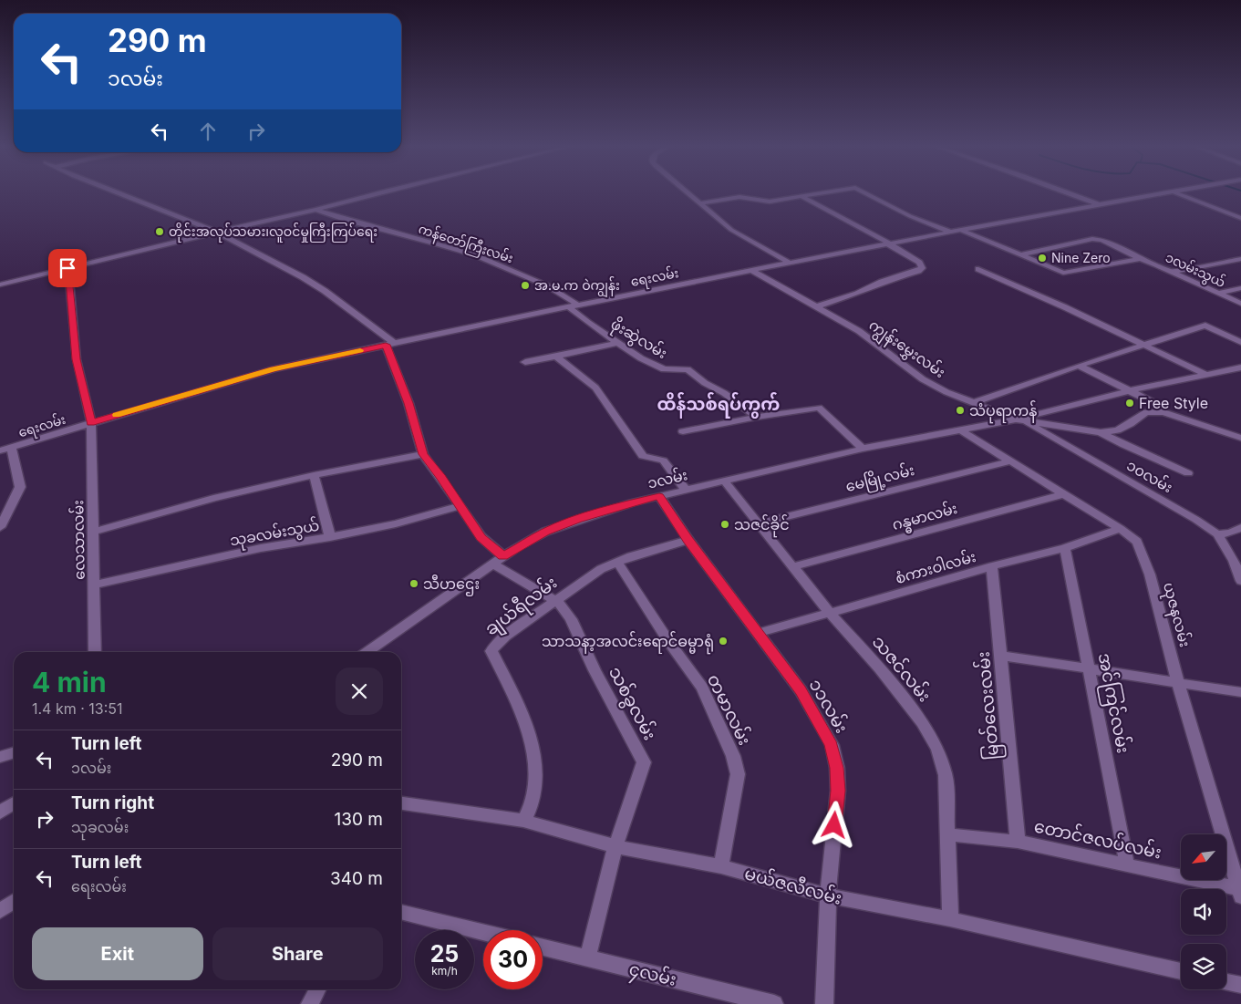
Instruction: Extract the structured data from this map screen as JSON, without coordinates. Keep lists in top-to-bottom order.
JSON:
{
  "streets": {
    "street": [
      "ကန်တော်ကြီးလမ်း",
      "၁လမ်းသွယ်",
      "ရေးလမ်း",
      "ဖိုးဆွဲလမ်း",
      "ကျွန်းမွှေးလမ်း",
      "၁၀လမ်း",
      "မေမြို့လမ်း",
      "၁လမ်း",
      "ဂန္ဓမာလမ်း",
      "သုခလမ်းသွယ်",
      "လေသာလမ်း",
      "စံကားဝါလမ်း",
      "ချယ်ရီလမ်း",
      "ယုဇနလမ်း",
      "သဇင်လမ်း",
      "သစ်ခွလမ်း",
      "အင်ကြင်လမ်း",
      "၁၁လမ်း",
      "မြတ်လေးလမ်း",
      "တမာလမ်း",
      "တောင်ဇလပ်လမ်း",
      "မယ်ဇလီလမ်း",
      "၄လမ်း"
    ]
  },
  "crossings": [
    ["ကန်တော်ကြီးလမ်း", "ရေးလမ်း"],
    ["ရေးလမ်း", "ဖိုးဆွဲလမ်း"],
    ["ရေးလမ်း", "ကျွန်းမွှေးလမ်း"],
    ["ရေးလမ်း", "လေသာလမ်း"],
    ["ကျွန်းမွှေးလမ်း", "၁၀လမ်း"],
    ["ကျွန်းမွှေးလမ်း", "၁လမ်း"],
    ["၁၀လမ်း", "၁လမ်း"],
    ["မေမြို့လမ်း", "ယုဇနလမ်း"],
    ["မေမြို့လမ်း", "သဇင်လမ်း"],
    ["၁လမ်း", "ယုဇနလမ်း"],
    ["၁လမ်း", "သဇင်လမ်း"],
    ["၁လမ်း", "သစ်ခွလမ်း"],
    ["၁လမ်း", "၁၁လမ်း"],
    ["ဂန္ဓမာလမ်း", "ယုဇနလမ်း"],
    ["ဂန္ဓမာလမ်း", "သဇင်လမ်း"],
    ["သုခလမ်းသွယ်", "လေသာလမ်း"],
    ["သုခလမ်းသွယ်", "သစ်ခွလမ်း"],
    ["စံကားဝါလမ်း", "ယုဇနလမ်း"],
    ["စံကားဝါလမ်း", "သဇင်လမ်း"],
    ["စံကားဝါလမ်း", "အင်ကြင်လမ်း"],
    ["စံကားဝါလမ်း", "၁၁လမ်း"],
    ["စံကားဝါလမ်း", "မြတ်လေးလမ်း"],
    ["ချယ်ရီလမ်း", "သစ်ခွလမ်း"],
    ["ချယ်ရီလမ်း", "၁၁လမ်း"],
    ["ချယ်ရီလမ်း", "တမာလမ်း"],
    ["ချယ်ရီလမ်း", "မယ်ဇလီလမ်း"],
    ["ယုဇနလမ်း", "တောင်ဇလပ်လမ်း"],
    ["သဇင်လမ်း", "တောင်ဇလပ်လမ်း"],
    ["သဇင်လမ်း", "မယ်ဇလီလမ်း"],
    ["သစ်ခွလမ်း", "မယ်ဇလီလမ်း"],
    ["သစ်ခွလမ်း", "၄လမ်း"],
    ["အင်ကြင်လမ်း", "တောင်ဇလပ်လမ်း"],
    ["၁၁လမ်း", "မယ်ဇလီလမ်း"],
    ["မြတ်လေးလမ်း", "တောင်ဇလပ်လမ်း"],
    ["တမာလမ်း", "မယ်ဇလီလမ်း"]
  ],
  "districts": ["ထိန်သစ်ရပ်ကွက်"],
  "places": [
    "တိုင်းအလုပ်သမား၊လူဝင်မှုကြီးကြပ်ရေး",
    "Nine Zero",
    "အ.မ.က ဝဲကျွန်း",
    "Free Style",
    "သံပုရာကန်",
    "သဇင်ခိုင်",
    "သီဟဌေး",
    "သာသနာ့အလင်းရောင်ဓမ္မာရုံ"
  ],
  "north": "bottom left",
  "page": {
    "turn": ["290 m", "၁လမ်း"],
    "heading": ["4 min", "1.4 km · 13:51"],
    "list": [
      {
        "name": "Turn left",
        "note": "၁လမ်း",
        "value": "290 m"
      },
      {
        "name": "Turn right",
        "note": "သုခလမ်း",
        "value": "130 m"
      },
      {
        "name": "Turn left",
        "note": "ရေးလမ်း",
        "value": "340 m"
      }
    ],
    "buttons": ["Exit", "Share"],
    "speed": "25 km/h",
    "limit": "30"
  }
}
